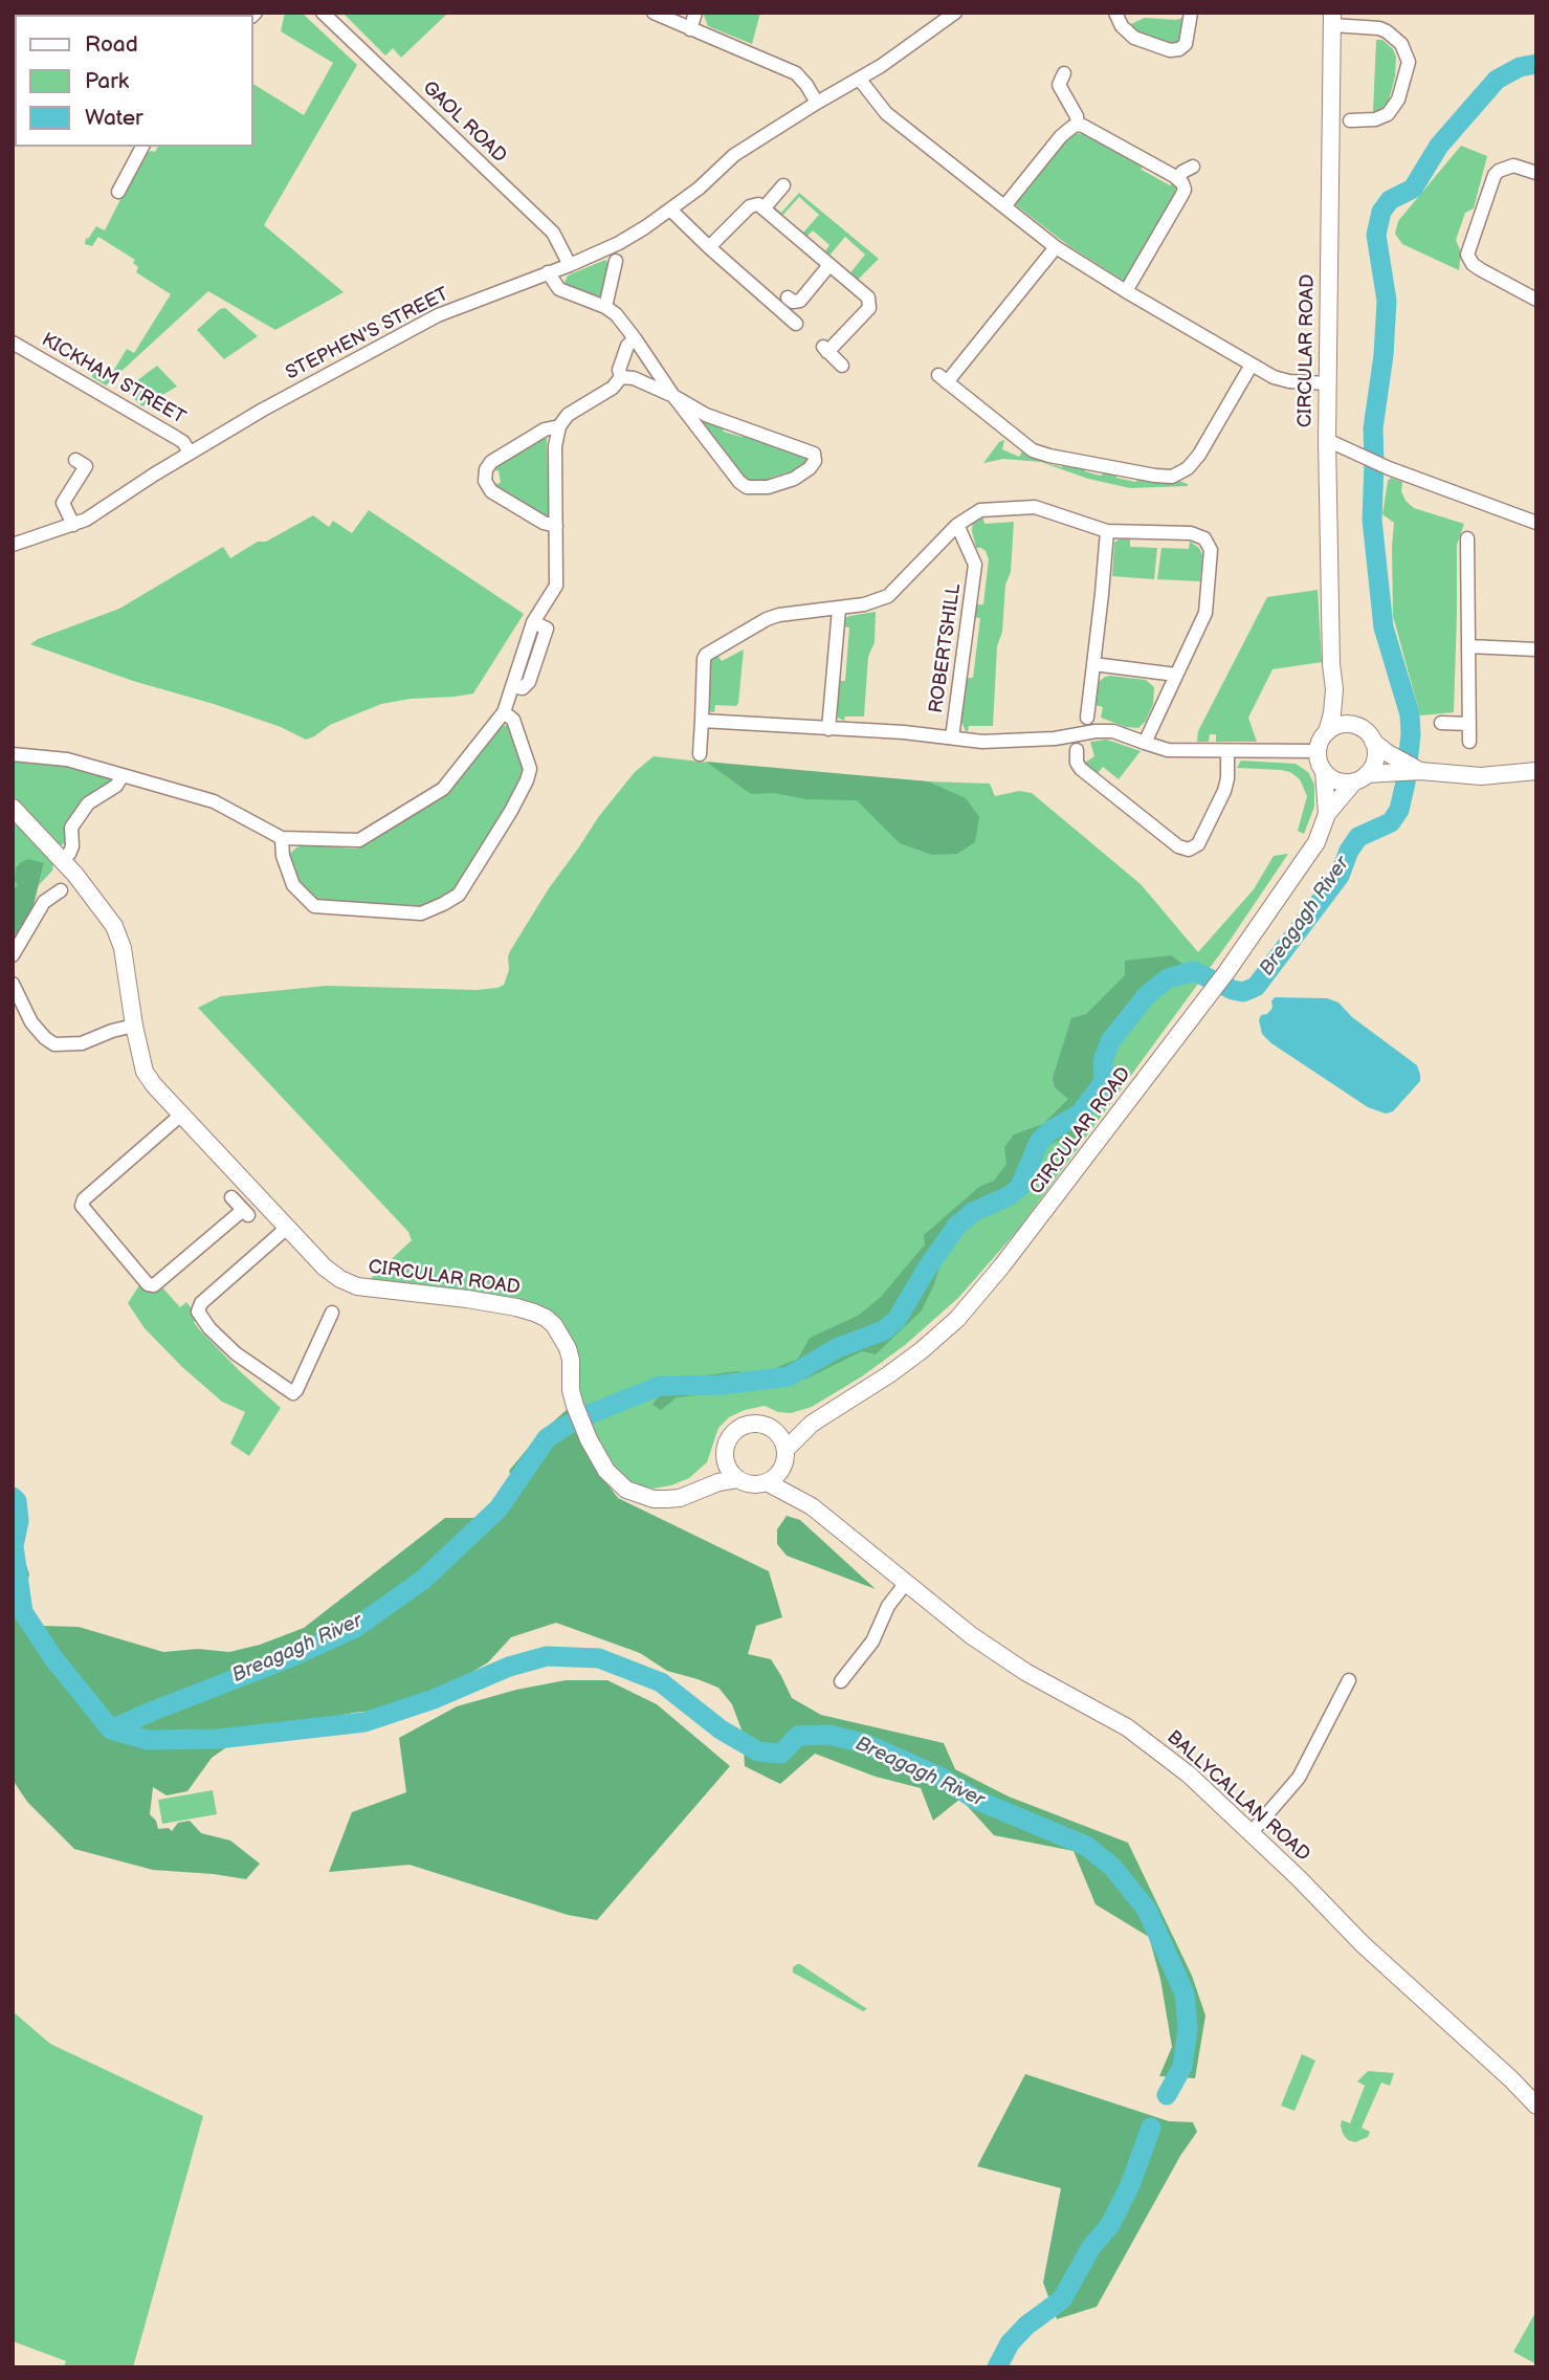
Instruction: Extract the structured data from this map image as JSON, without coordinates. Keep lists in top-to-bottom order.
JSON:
{
  "streets": {
    "main road": ["CIRCULAR ROAD", "BALLYCALLAN ROAD"],
    "street": [
      "GAOL ROAD",
      "STEPHEN'S STREET",
      "KICKHAM STREET",
      "ROBERTSHILL"
    ]
  },
  "crossings": [
    ["GAOL ROAD", "STEPHEN'S STREET"],
    ["STEPHEN'S STREET", "KICKHAM STREET"],
    ["CIRCULAR ROAD", "ROBERTSHILL"],
    ["CIRCULAR ROAD", "BALLYCALLAN ROAD"]
  ],
  "water": ["Breagagh River"],
  "legend": ["Road", "Park", "Water"]
}
